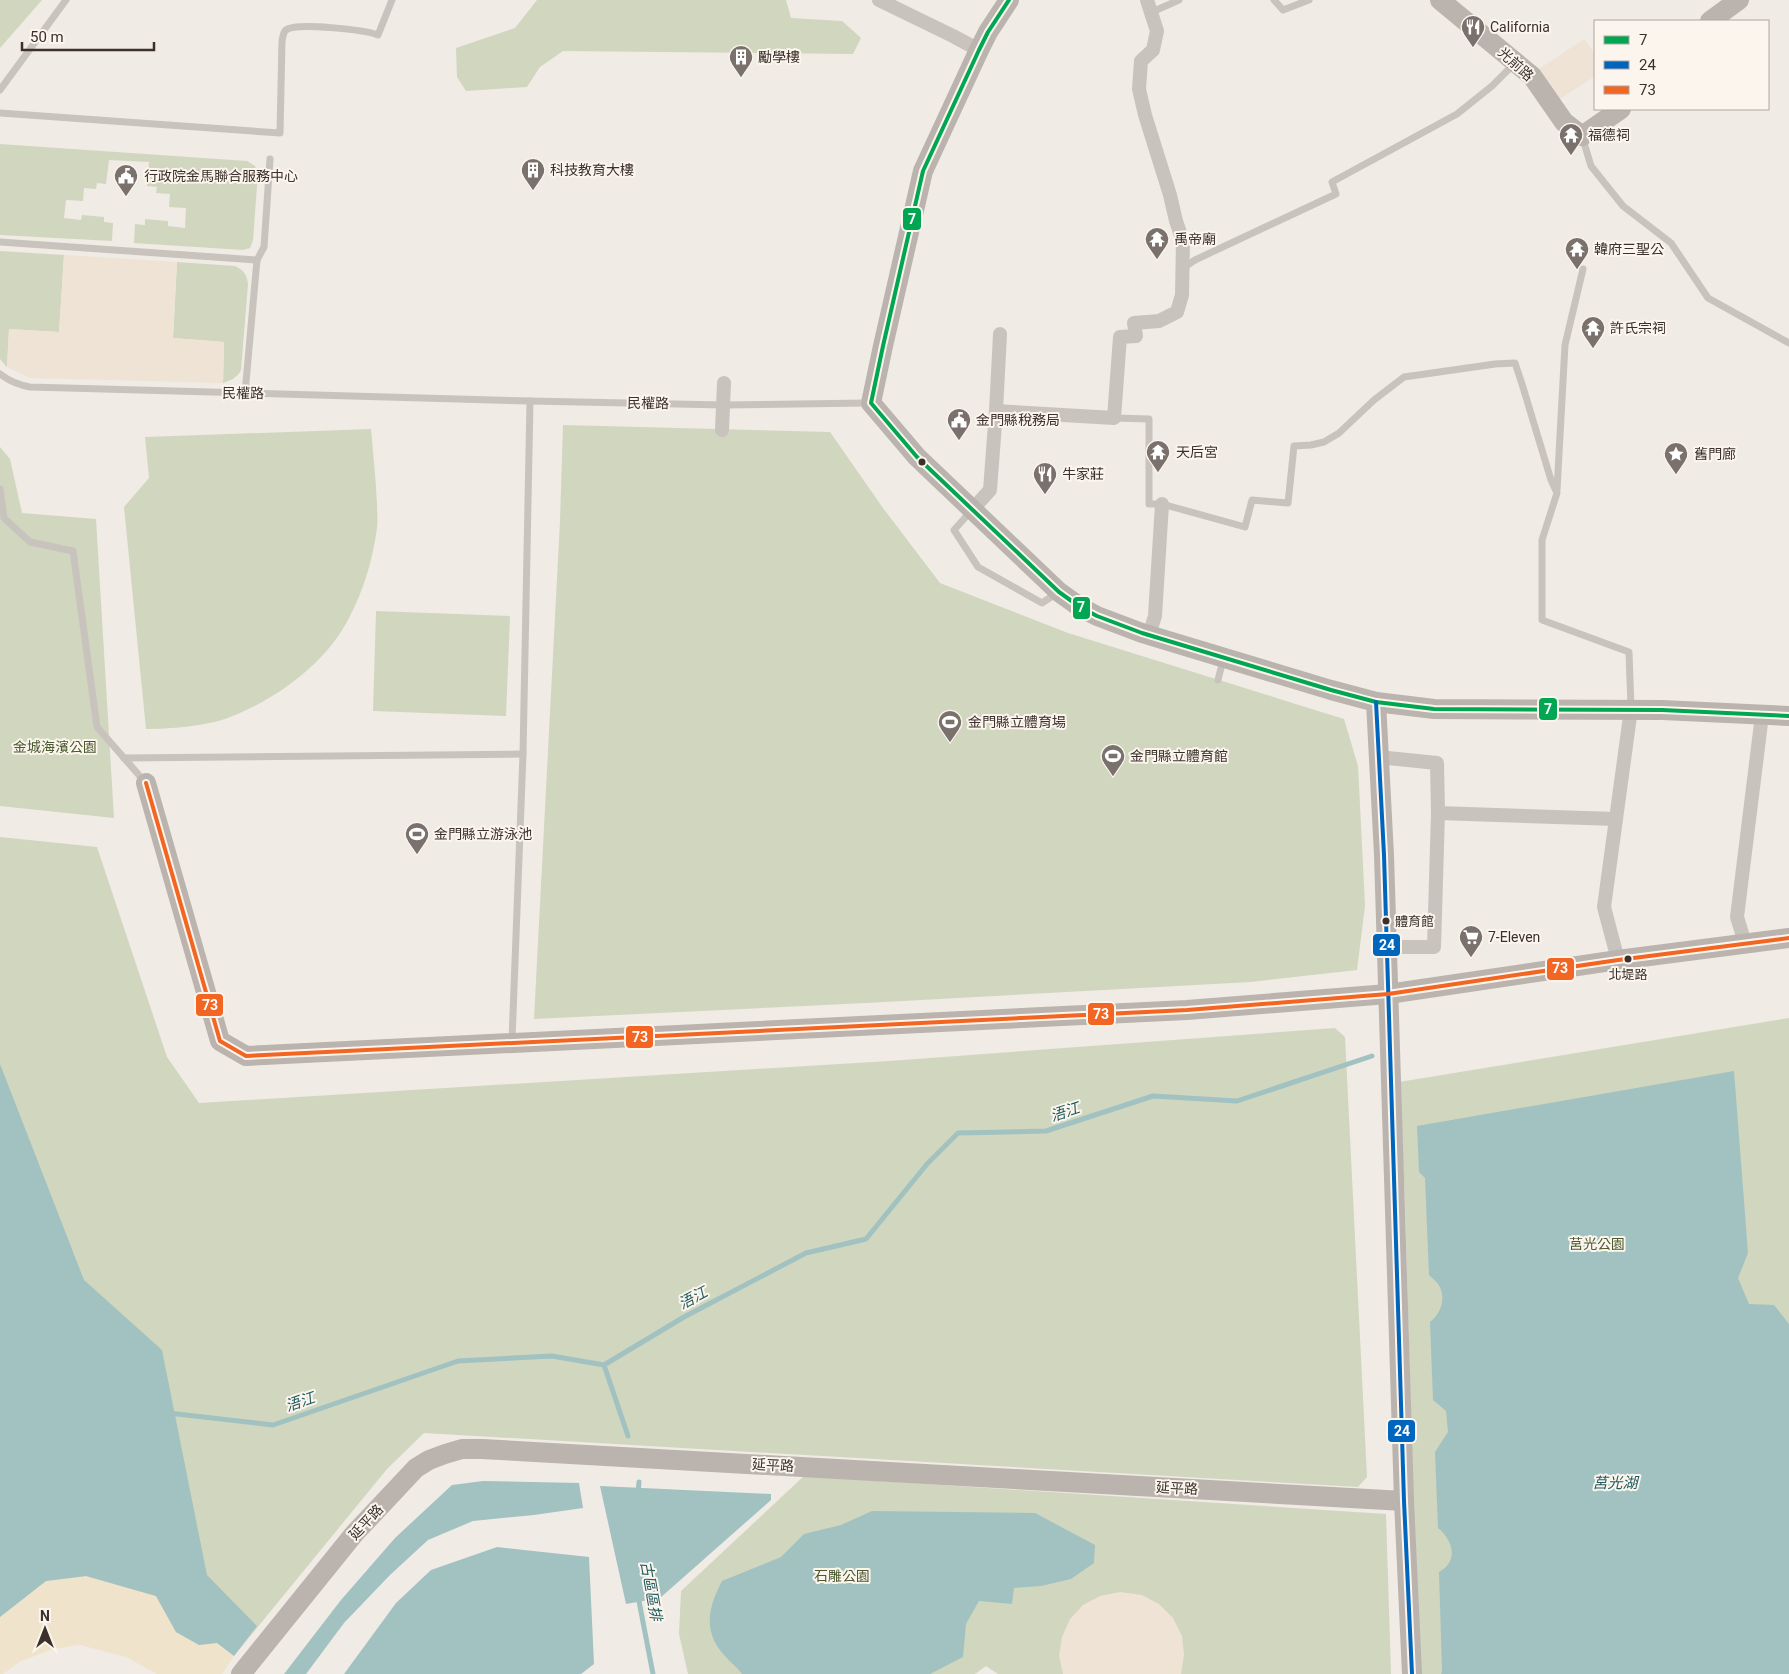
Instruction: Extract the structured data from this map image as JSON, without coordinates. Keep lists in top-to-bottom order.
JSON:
{
  "streets": {
    "street": ["光前路", "延平路"],
    "lane": ["民權路"]
  },
  "water": ["浯江", "莒光湖", "古區區排"],
  "parks": ["金城海濱公園", "莒光公園", "石雕公園"],
  "places": {
    "restaurant": ["California", "牛家莊"],
    "building": ["勵學樓", "科技教育大樓"],
    "temple": [
      "福德祠",
      "禹帝廟",
      "韓府三聖公",
      "許氏宗祠",
      "天后宮"
    ],
    "public building": ["行政院金馬聯合服務中心", "金門縣稅務局"],
    "place": ["舊門廊"],
    "sports": ["金門縣立體育場", "金門縣立體育館", "金門縣立游泳池"],
    "other": ["體育館", "北堤路"],
    "supermarket": ["7-Eleven"]
  },
  "lines": ["transit line 7", "transit line 24", "transit line 73"],
  "legend": ["7", "24", "73"],
  "scale_bar": "50 m",
  "north": "top"
}
